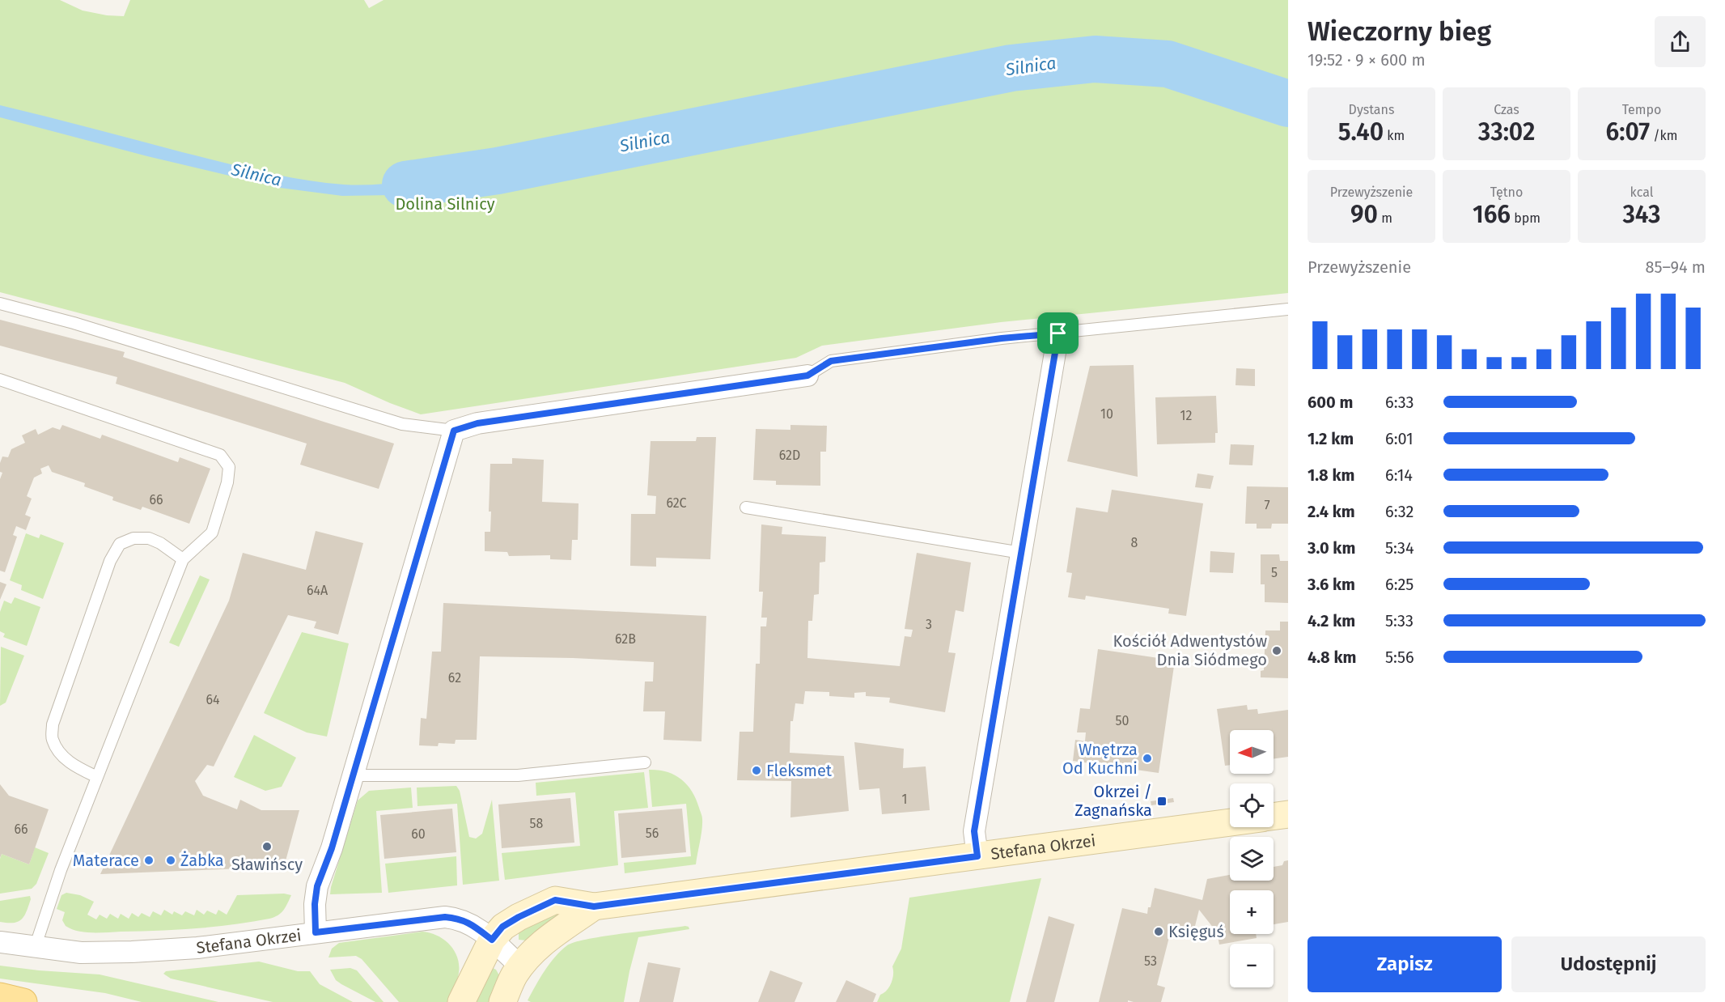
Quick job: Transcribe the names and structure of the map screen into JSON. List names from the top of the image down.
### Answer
{
  "streets": {
    "street": ["Stefana Okrzei"]
  },
  "water": ["Silnica"],
  "parks": ["Dolina Silnicy"],
  "places": {
    "other": [
      "Kościół Adwentystów Dnia Siódmego",
      "Wnętrza Od Kuchni",
      "Fleksmet",
      "Sławińscy",
      "Materace",
      "Żabka",
      "Księguś"
    ],
    "transit": ["Okrzei / Zagnańska"]
  },
  "house_numbers": [
    "10",
    "12",
    "62D",
    "66",
    "62C",
    "7",
    "8",
    "5",
    "64A",
    "3",
    "62B",
    "62",
    "64",
    "50",
    "1",
    "58",
    "66",
    "56",
    "60",
    "53"
  ],
  "north": "left",
  "page": {
    "heading": ["Wieczorny bieg", "19:52 · 9 × 600 m"],
    "stats": [
      ["Dystans", "5.40 km"],
      ["Czas", "33:02"],
      ["Tempo", "6:07 /km"],
      ["Przewyższenie", "90 m"],
      ["Tętno", "166 bpm"],
      ["kcal", "343"]
    ],
    "chart": ["Przewyższenie", "85–94 m"],
    "list": [
      {
        "name": "600 m",
        "note": "6:33"
      },
      {
        "name": "1.2 km",
        "note": "6:01"
      },
      {
        "name": "1.8 km",
        "note": "6:14"
      },
      {
        "name": "2.4 km",
        "note": "6:32"
      },
      {
        "name": "3.0 km",
        "note": "5:34"
      },
      {
        "name": "3.6 km",
        "note": "6:25"
      },
      {
        "name": "4.2 km",
        "note": "5:33"
      },
      {
        "name": "4.8 km",
        "note": "5:56"
      }
    ],
    "map_buttons": ["+", "−"],
    "buttons": ["Zapisz", "Udostępnij"]
  }
}
